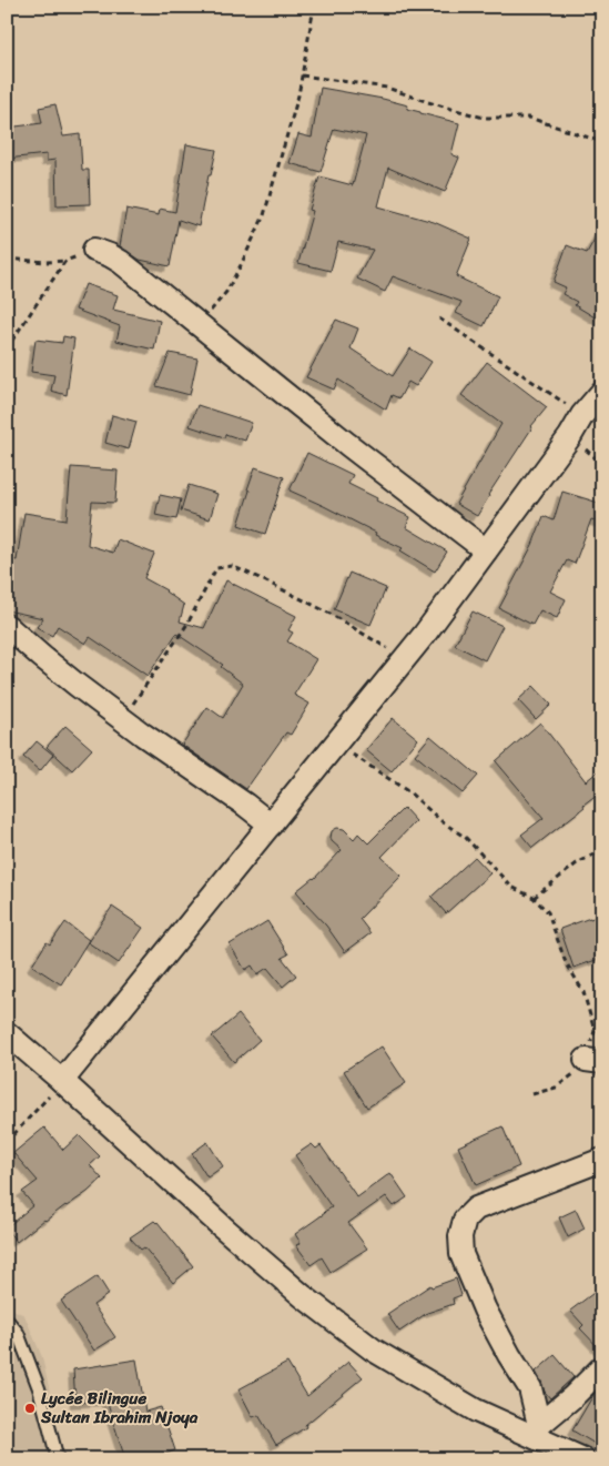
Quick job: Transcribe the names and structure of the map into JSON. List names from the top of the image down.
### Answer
{
  "places": ["Lycée Bilingue Sultan Ibrahim Njoya"]
}
